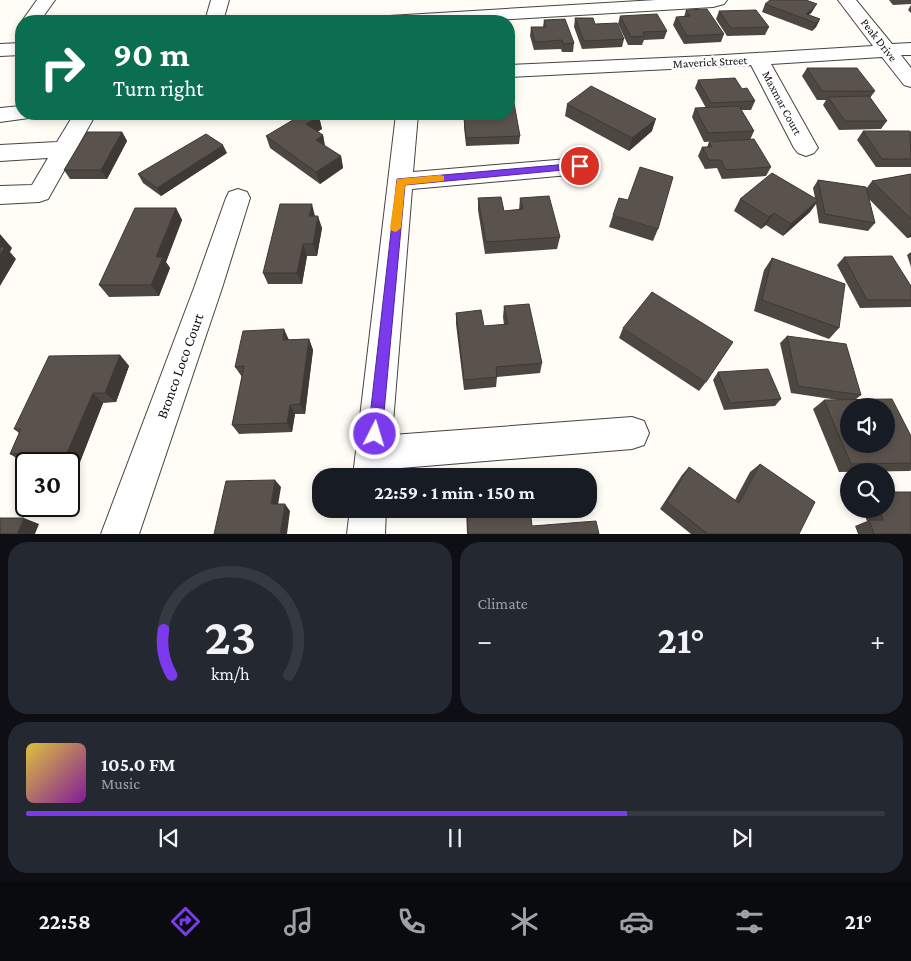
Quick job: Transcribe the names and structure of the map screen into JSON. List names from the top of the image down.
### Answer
{
  "streets": {
    "street": [
      "Peak Drive",
      "Maverick Street",
      "Maxmar Court",
      "Bronco Loco Court"
    ]
  },
  "crossings": [
    ["Peak Drive", "Maverick Street"],
    ["Maverick Street", "Maxmar Court"]
  ],
  "page": {
    "turn": ["90 m", "Turn right"],
    "limit": "30",
    "trip": "22:59 · 1 min · 150 m",
    "tile": "Climate",
    "heat": ["−", "21°", "+"],
    "song": ["105.0 FM", "Music"],
    "tabs": ["22:58", "21°"],
    "gauge": ["23", "km/h"]
  }
}
